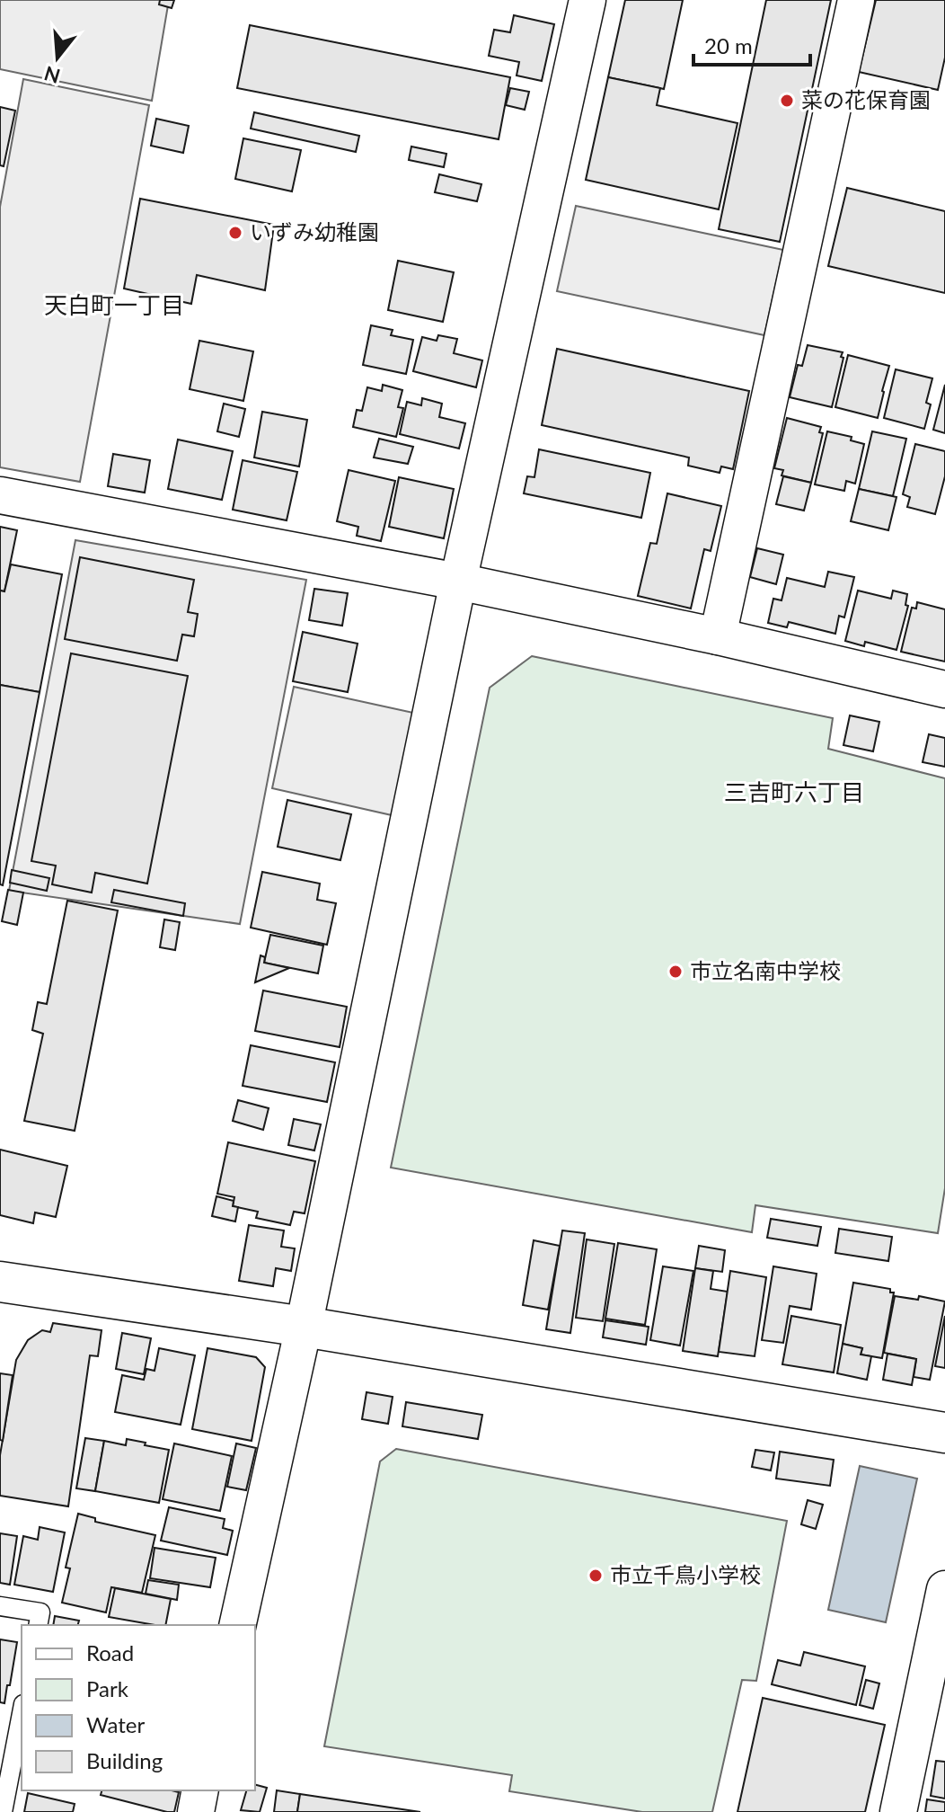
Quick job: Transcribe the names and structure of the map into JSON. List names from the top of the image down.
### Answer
{
  "districts": ["天白町一丁目", "三吉町六丁目"],
  "places": [
    "菜の花保育園",
    "いずみ幼稚園",
    "市立名南中学校",
    "市立千鳥小学校"
  ],
  "legend": [
    "Road",
    "Park",
    "Water",
    "Building"
  ],
  "scale_bar": "20 m",
  "north": "bottom"
}
